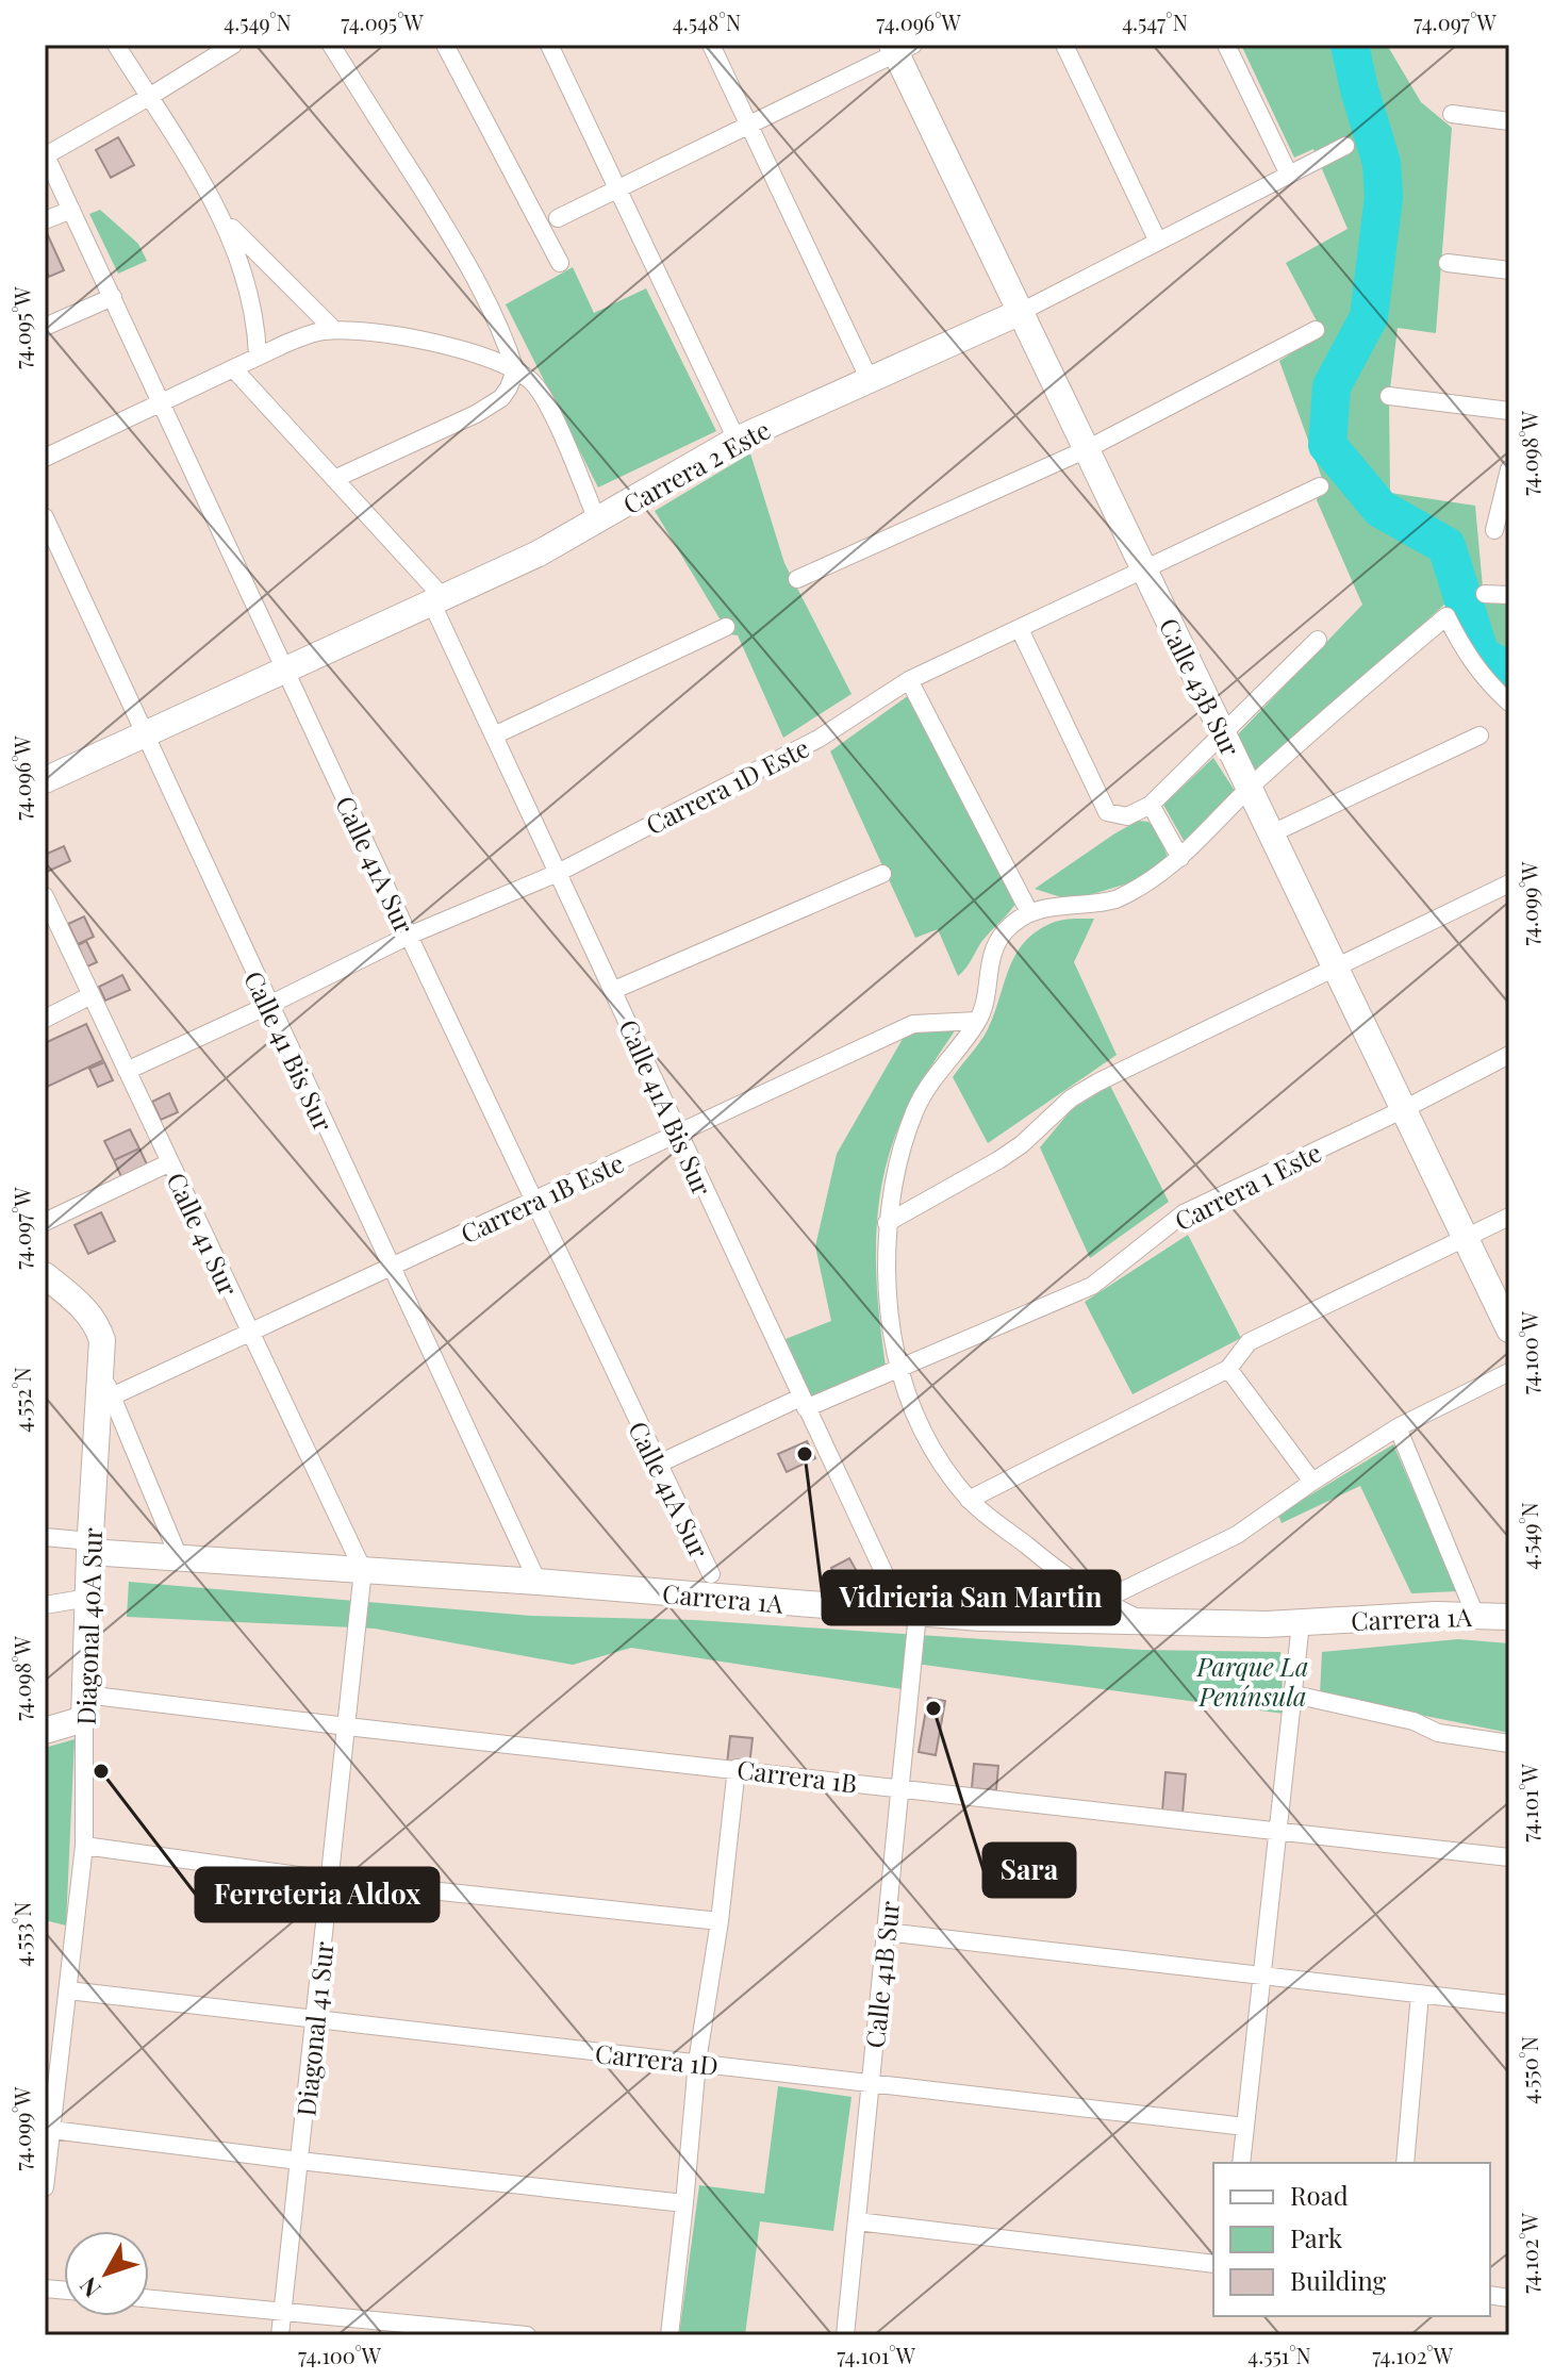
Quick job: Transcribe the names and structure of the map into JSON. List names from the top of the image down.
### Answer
{
  "streets": {
    "street": [
      "Carrera 2 Este",
      "Calle 43B Sur",
      "Carrera 1D Este",
      "Calle 41A Sur",
      "Calle 41 Bis Sur",
      "Calle 41A Bis Sur",
      "Carrera 1 Este",
      "Carrera 1B Este",
      "Calle 41 Sur",
      "Carrera 1A",
      "Diagonal 40A Sur",
      "Carrera 1B",
      "Calle 41B Sur",
      "Diagonal 41 Sur",
      "Carrera 1D"
    ]
  },
  "crossings": [
    ["Carrera 2 Este", "Calle 43B Sur"],
    ["Carrera 2 Este", "Calle 41A Sur"],
    ["Carrera 2 Este", "Calle 41 Bis Sur"],
    ["Carrera 2 Este", "Calle 41A Bis Sur"],
    ["Calle 43B Sur", "Carrera 1D Este"],
    ["Calle 43B Sur", "Carrera 1 Este"],
    ["Carrera 1D Este", "Calle 41A Sur"],
    ["Carrera 1D Este", "Calle 41 Bis Sur"],
    ["Carrera 1D Este", "Calle 41A Bis Sur"],
    ["Carrera 1D Este", "Calle 41 Sur"],
    ["Calle 41A Sur", "Carrera 1 Este"],
    ["Calle 41A Sur", "Carrera 1B Este"],
    ["Calle 41 Bis Sur", "Carrera 1B Este"],
    ["Calle 41 Bis Sur", "Carrera 1A"],
    ["Calle 41A Bis Sur", "Carrera 1 Este"],
    ["Calle 41A Bis Sur", "Carrera 1B Este"],
    ["Calle 41A Bis Sur", "Carrera 1A"],
    ["Calle 41A Bis Sur", "Calle 41B Sur"],
    ["Carrera 1B Este", "Calle 41 Sur"],
    ["Calle 41 Sur", "Carrera 1A"],
    ["Calle 41 Sur", "Diagonal 41 Sur"],
    ["Carrera 1A", "Diagonal 40A Sur"],
    ["Carrera 1A", "Calle 41B Sur"],
    ["Carrera 1A", "Diagonal 41 Sur"],
    ["Diagonal 40A Sur", "Carrera 1B"],
    ["Diagonal 40A Sur", "Carrera 1D"],
    ["Carrera 1B", "Calle 41B Sur"],
    ["Carrera 1B", "Diagonal 41 Sur"],
    ["Calle 41B Sur", "Carrera 1D"],
    ["Diagonal 41 Sur", "Carrera 1D"]
  ],
  "parks": ["Parque La Península"],
  "places": ["Vidrieria San Martin", "Sara", "Ferreteria Aldox"],
  "legend": ["Road", "Park", "Building"],
  "north": "bottom left",
  "coordinates": [
    "4.549°N",
    "74.095°W",
    "4.548°N",
    "74.096°W",
    "4.547°N",
    "74.097°W",
    "74.098°W",
    "74.099°W",
    "74.100°W",
    "4.552°N",
    "74.101°W",
    "4.553°N",
    "4.550°N",
    "74.102°W",
    "4.551°N"
  ]
}
